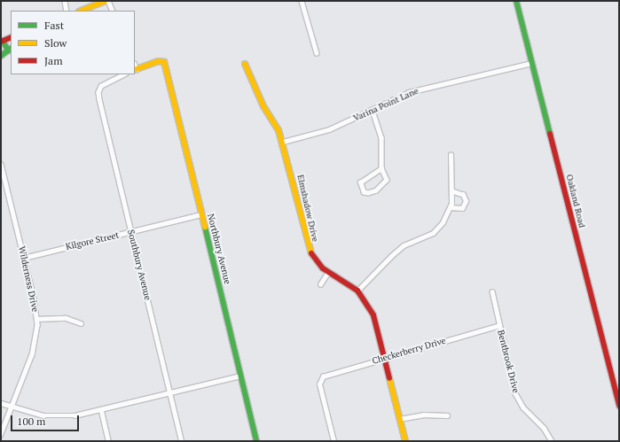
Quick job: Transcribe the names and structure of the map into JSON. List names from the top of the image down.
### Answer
{
  "streets": {
    "street": [
      "Varina Point Lane",
      "Oakland Road",
      "Elmshadow Drive",
      "Kilgore Street",
      "Northbury Avenue",
      "Southbury Avenue",
      "Wilderness Drive",
      "Checkerberry Drive",
      "Bentbrook Drive"
    ]
  },
  "crossings": [
    ["Varina Point Lane", "Oakland Road"],
    ["Varina Point Lane", "Elmshadow Drive"],
    ["Elmshadow Drive", "Checkerberry Drive"],
    ["Kilgore Street", "Northbury Avenue"],
    ["Kilgore Street", "Southbury Avenue"],
    ["Kilgore Street", "Wilderness Drive"],
    ["Checkerberry Drive", "Bentbrook Drive"]
  ],
  "legend": ["Fast", "Slow", "Jam"],
  "scale_bar": "100 m"
}
